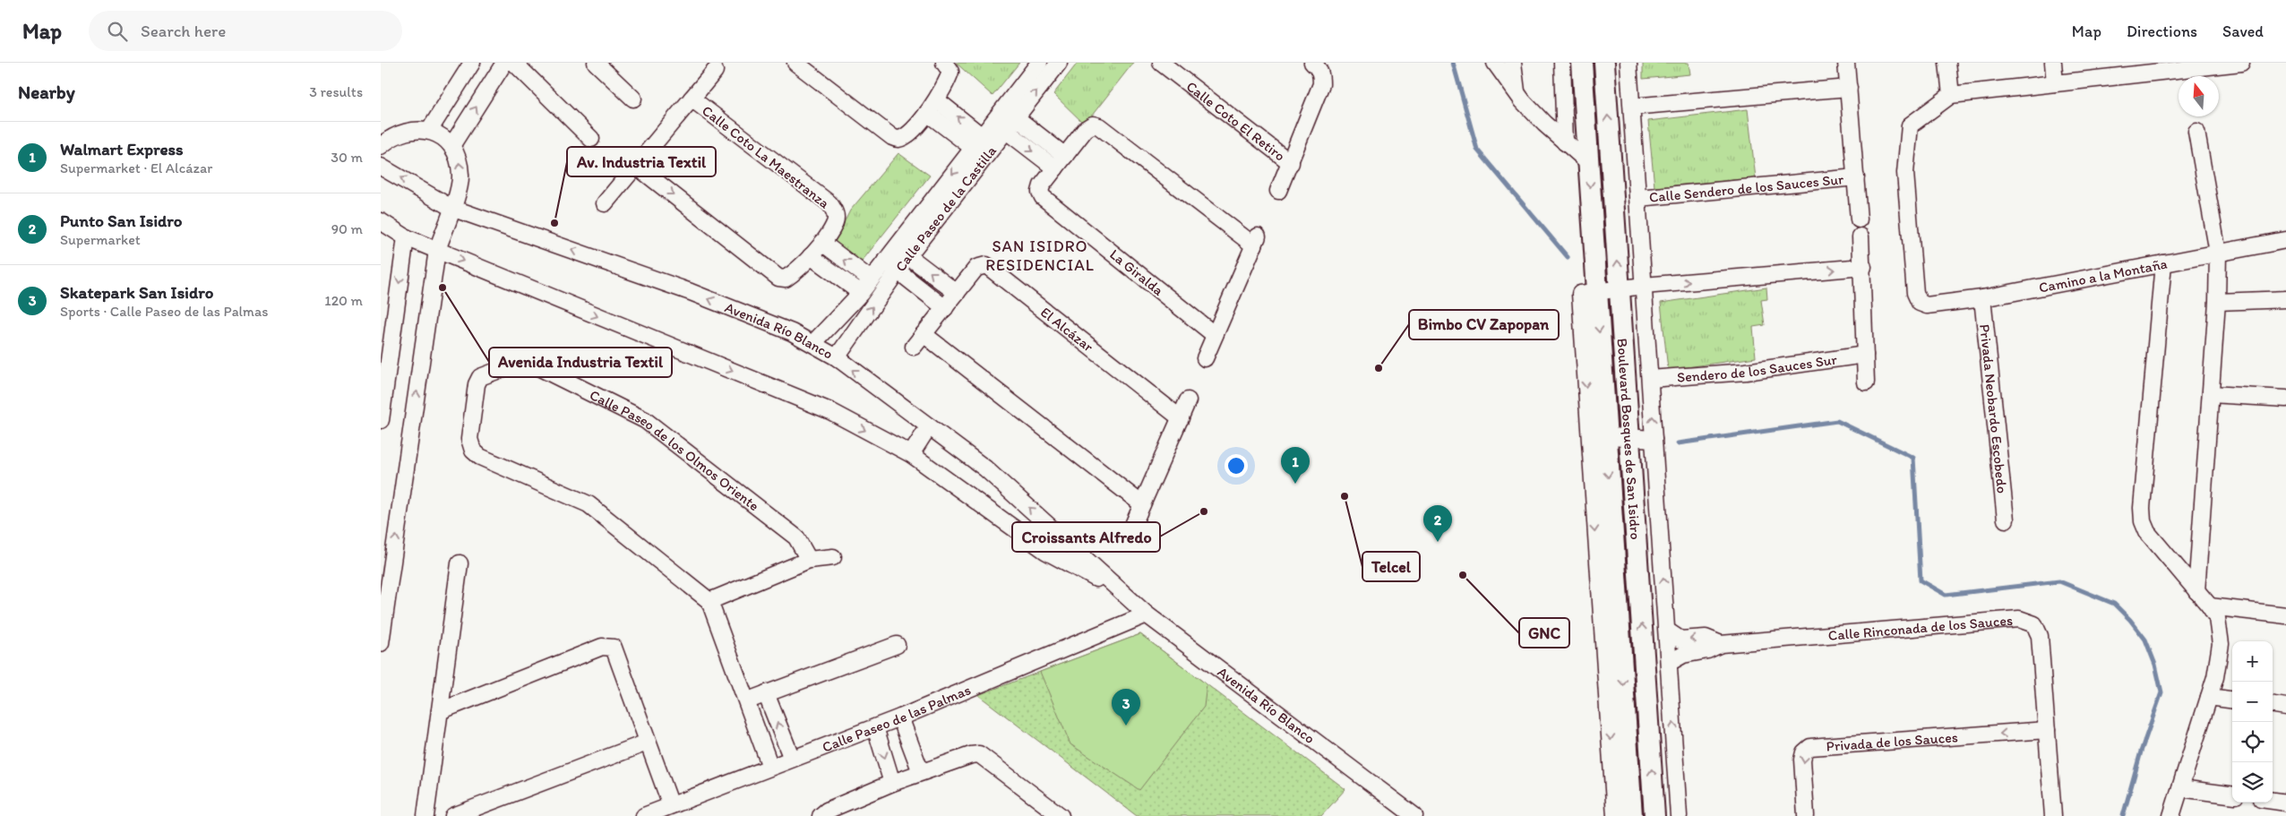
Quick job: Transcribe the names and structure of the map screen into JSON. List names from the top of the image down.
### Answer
{
  "streets": {
    "main road": ["Boulevard Bosques de San Isidro"],
    "street": [
      "Calle Coto El Retiro",
      "Calle Coto La Maestranza",
      "Calle Sendero de los Sauces Sur",
      "Calle Paseo de la Castilla",
      "La Giralda",
      "Camino a la Montaña",
      "El Alcázar",
      "Avenida Río Blanco",
      "Sendero de los Sauces Sur",
      "Privada Neobardo Escobedo",
      "Calle Paseo de los Olmos Oriente",
      "Calle Rinconada de los Sauces",
      "Calle Paseo de las Palmas",
      "Privada de los Sauces"
    ]
  },
  "crossings": [
    ["Calle Sendero de los Sauces Sur", "Boulevard Bosques de San Isidro"],
    ["Calle Paseo de la Castilla", "Avenida Río Blanco"],
    ["Camino a la Montaña", "Privada Neobardo Escobedo"],
    ["Avenida Río Blanco", "Calle Paseo de las Palmas"],
    ["Sendero de los Sauces Sur", "Boulevard Bosques de San Isidro"],
    ["Boulevard Bosques de San Isidro", "Calle Rinconada de los Sauces"],
    ["Calle Rinconada de los Sauces", "Privada de los Sauces"]
  ],
  "one_way": ["Privada de los Sauces"],
  "districts": ["SAN ISIDRO RESIDENCIAL"],
  "places": [
    "Av. Industria Textil",
    "Avenida Industria Textil",
    "Bimbo CV Zapopan",
    "Telcel",
    "Croissants Alfredo",
    "GNC"
  ],
  "north": "top",
  "page": {
    "header": "Map",
    "search": "Search here",
    "nav": ["Map", "Directions", "Saved"],
    "heading": ["Nearby", "3 results"],
    "list": [
      {
        "mark": "1",
        "name": "Walmart Express",
        "note": "Supermarket · El Alcázar",
        "value": "30 m"
      },
      {
        "mark": "2",
        "name": "Punto San Isidro",
        "note": "Supermarket",
        "value": "90 m"
      },
      {
        "mark": "3",
        "name": "Skatepark San Isidro",
        "note": "Sports · Calle Paseo de las Palmas",
        "value": "120 m"
      }
    ],
    "pins": ["1", "2", "3"],
    "map_buttons": ["+", "−"]
  }
}
